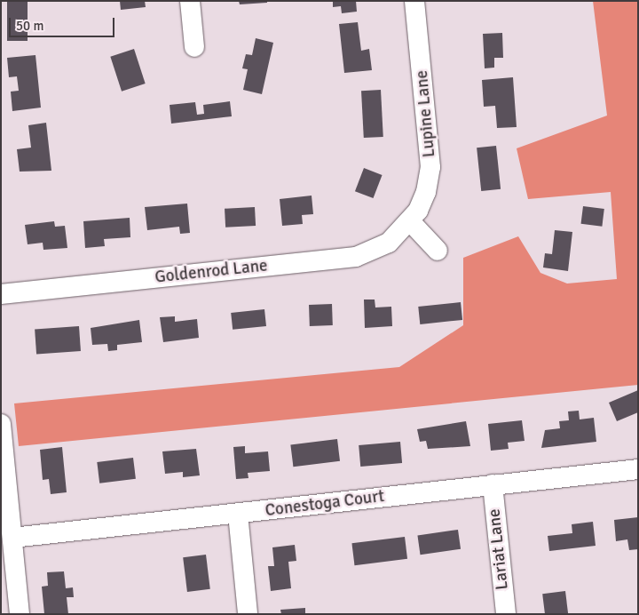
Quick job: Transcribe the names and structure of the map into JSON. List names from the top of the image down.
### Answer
{
  "streets": {
    "street": [
      "Lupine Lane",
      "Goldenrod Lane",
      "Conestoga Court",
      "Lariat Lane"
    ]
  },
  "crossings": [
    ["Lupine Lane", "Goldenrod Lane"],
    ["Conestoga Court", "Lariat Lane"]
  ],
  "scale_bar": "50 m"
}
